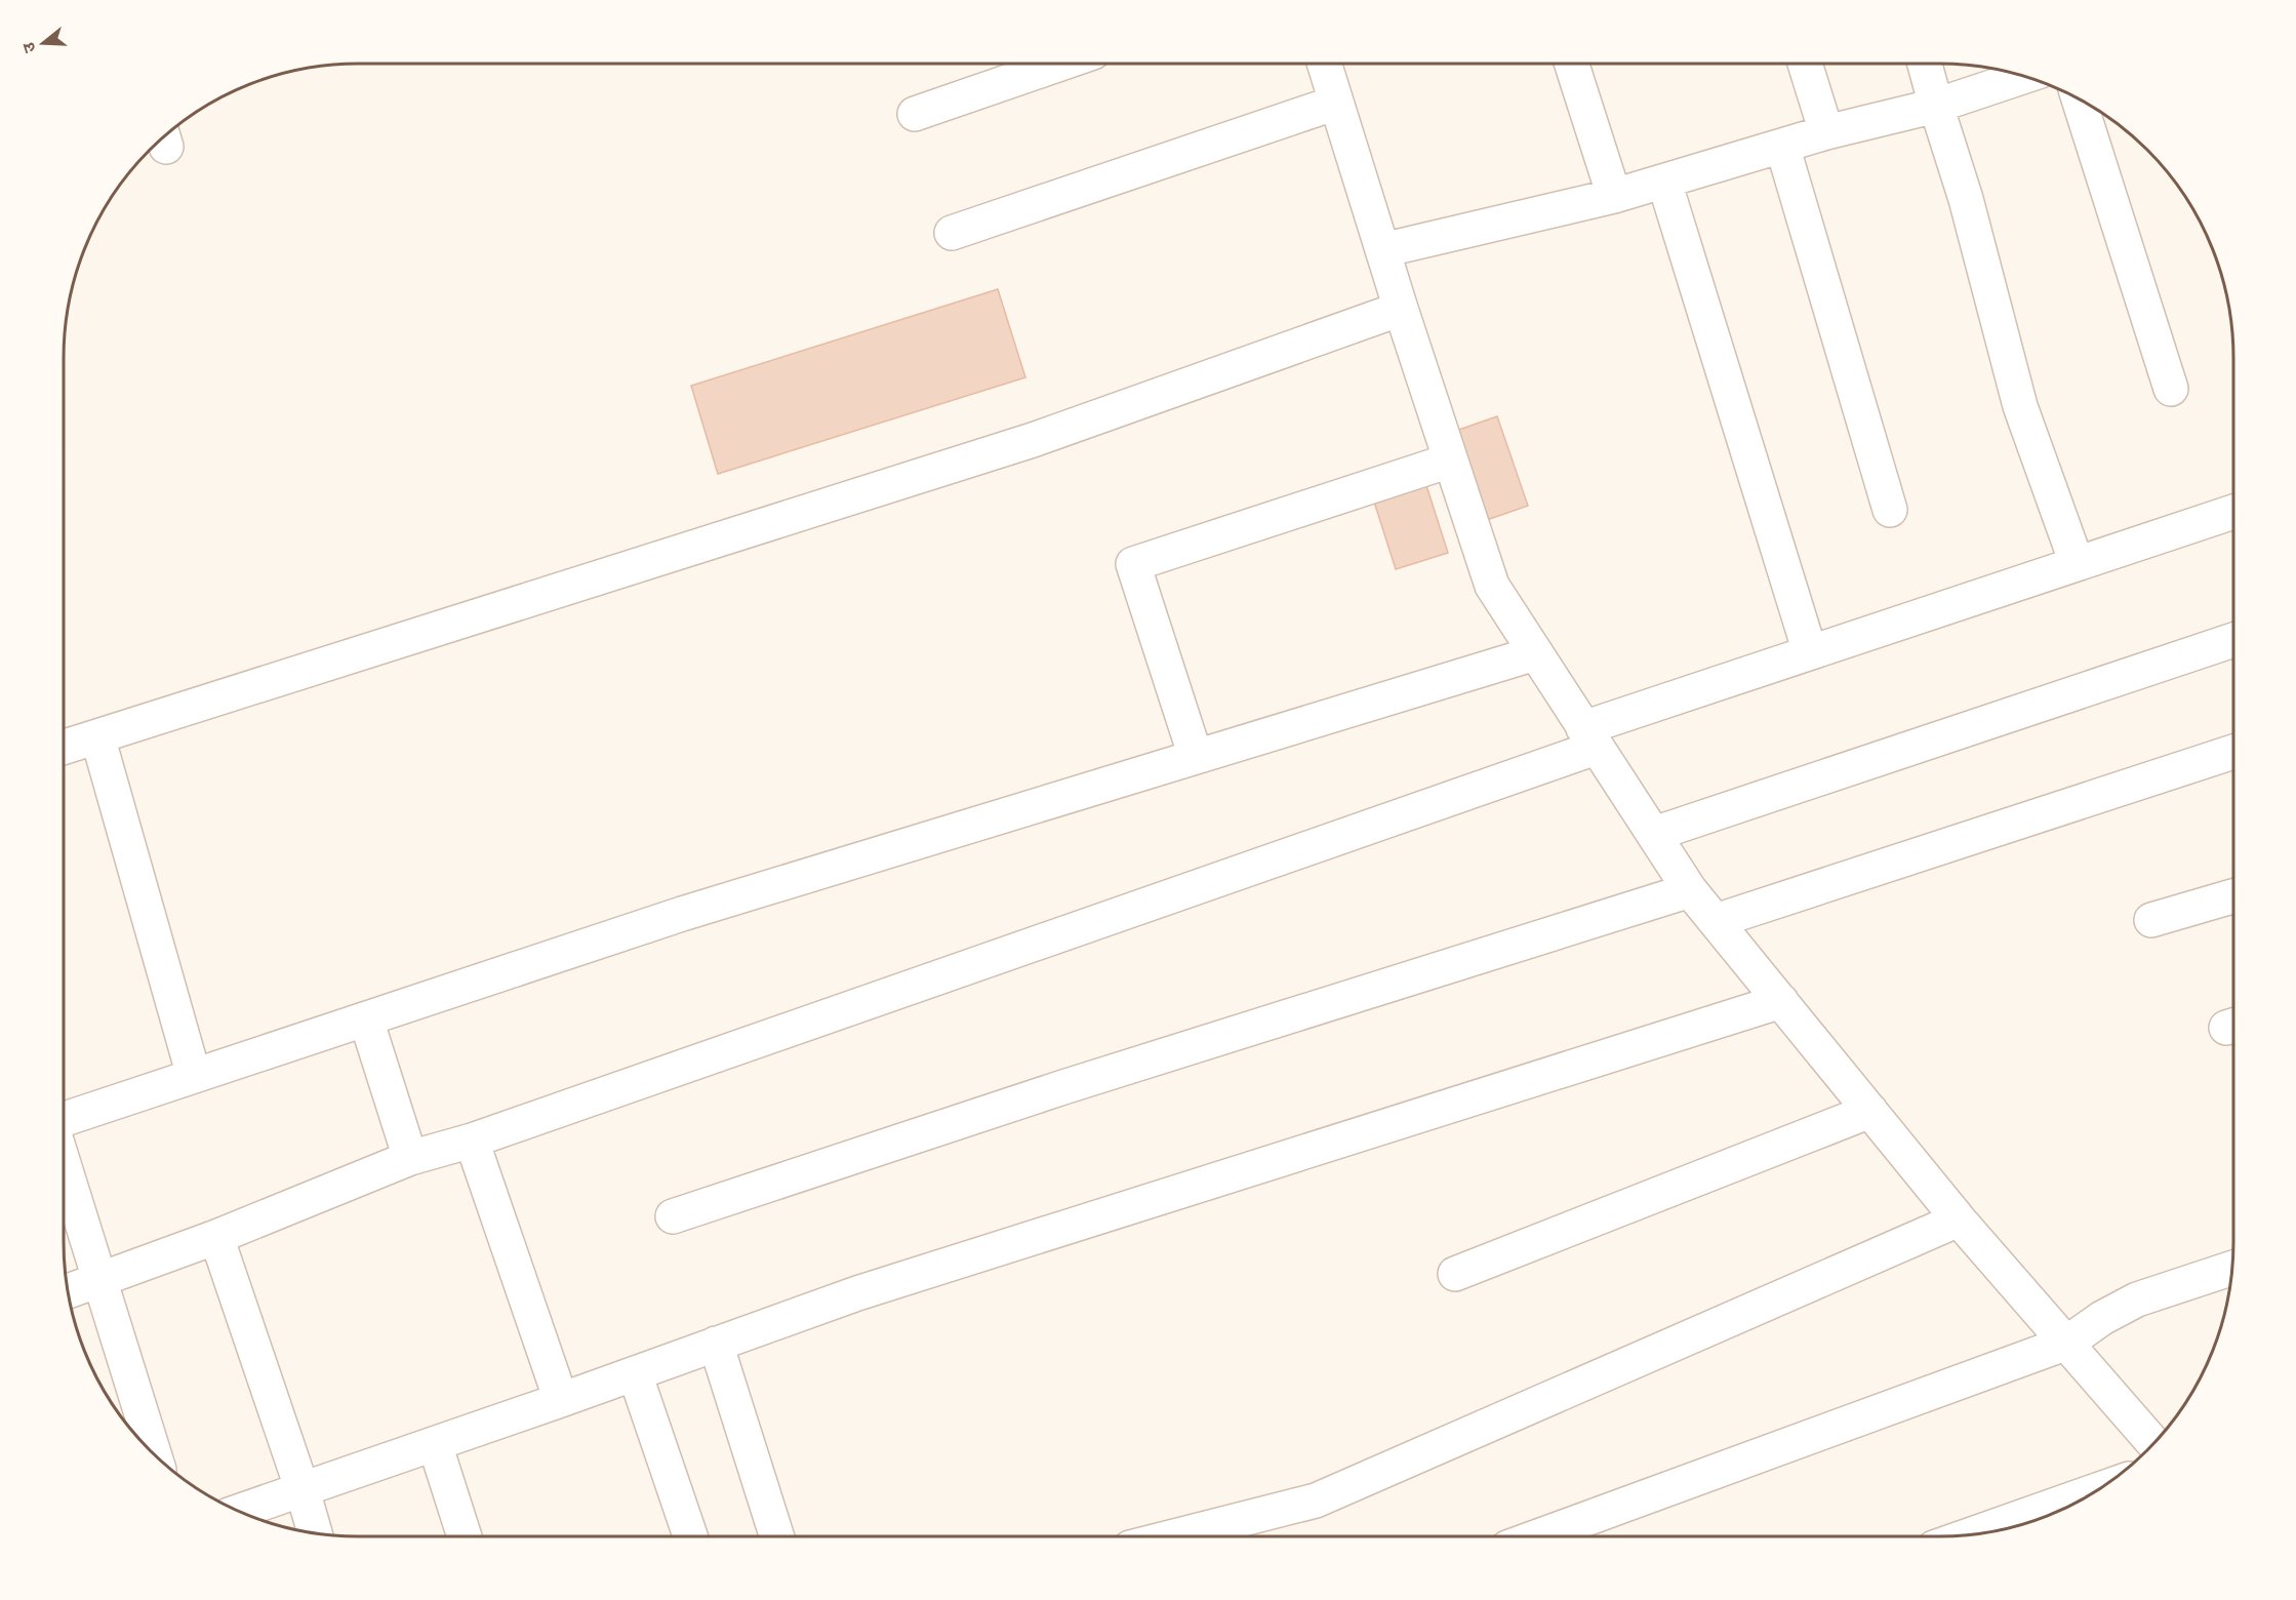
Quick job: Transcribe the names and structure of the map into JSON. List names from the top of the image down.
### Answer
{
  "north": "left"
}
